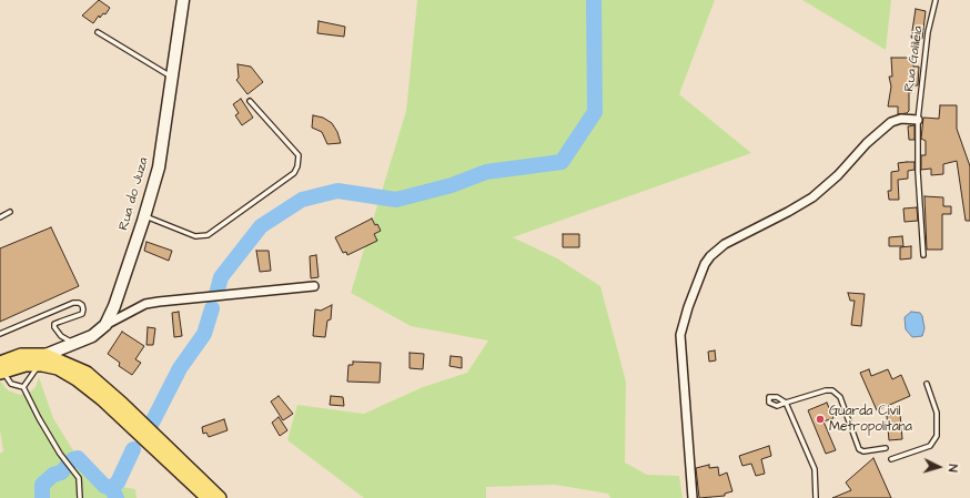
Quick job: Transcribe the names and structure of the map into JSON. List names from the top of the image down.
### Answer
{
  "streets": {
    "street": ["Rua do Juza"],
    "lane": ["Rua Galileia"]
  },
  "places": ["Guarda Civil Metropolitana"],
  "north": "right"
}
